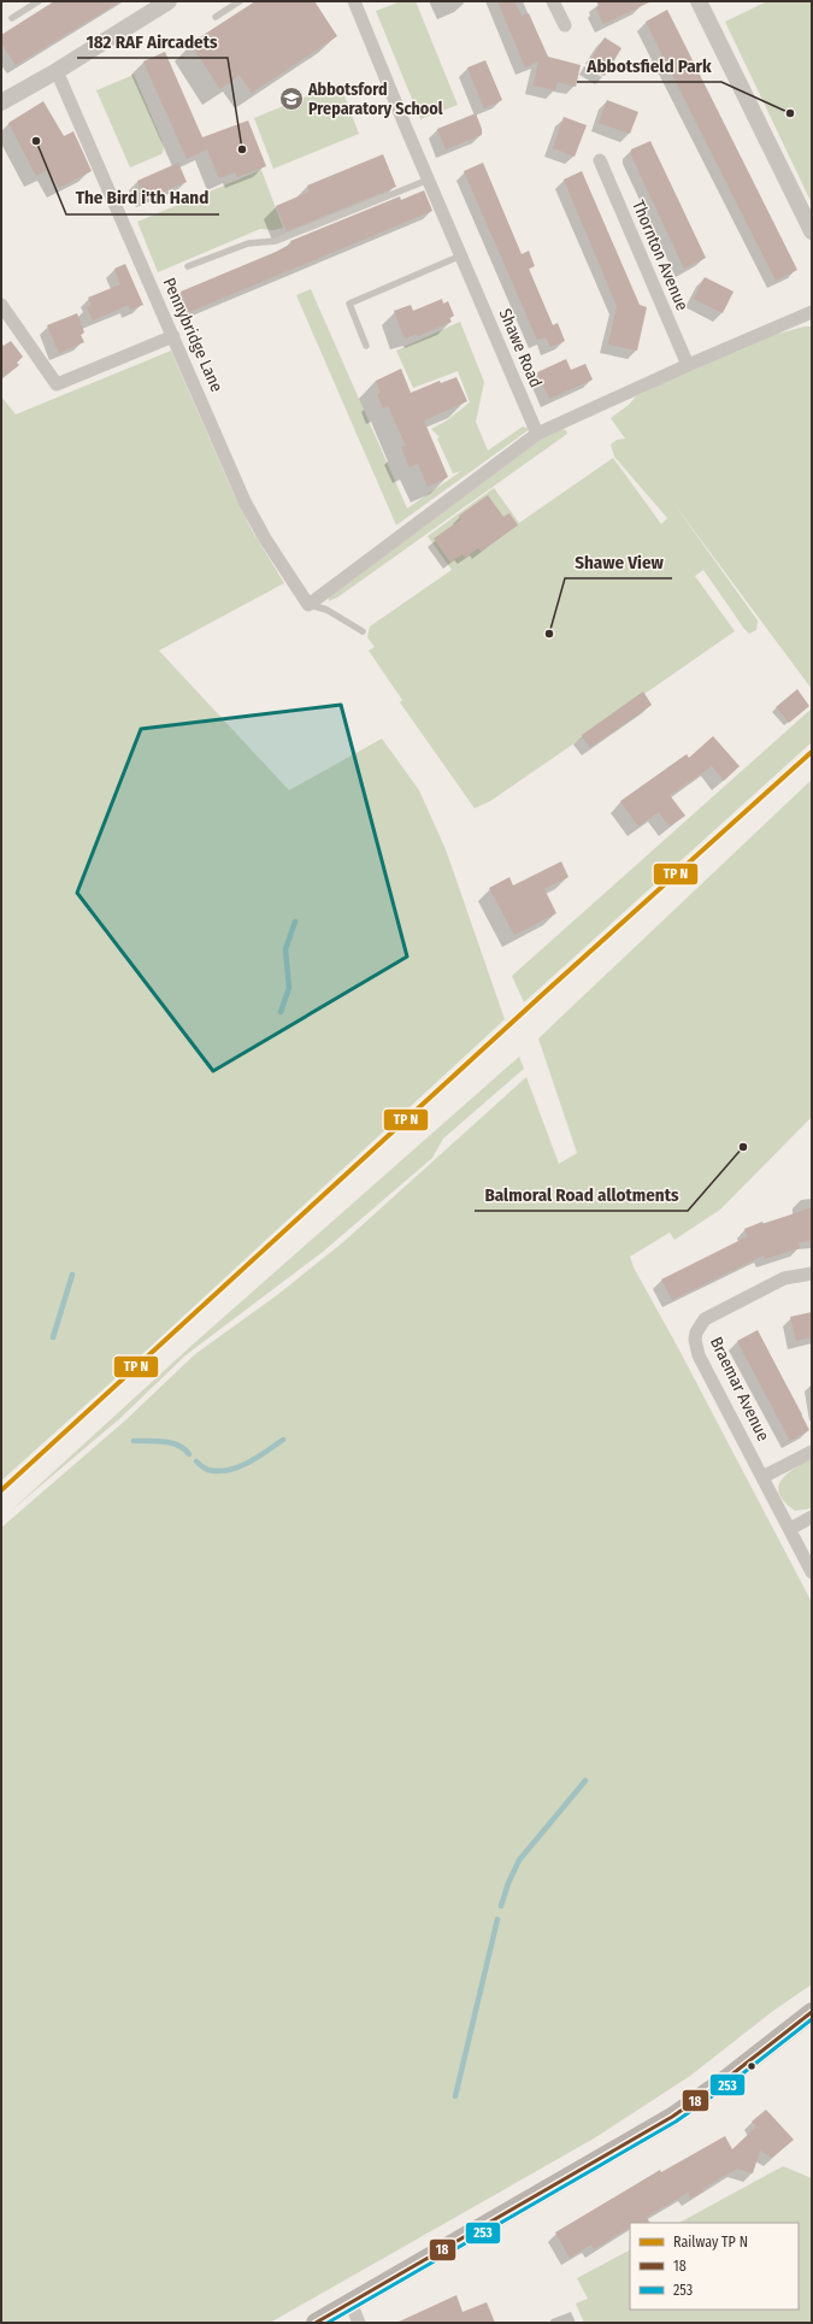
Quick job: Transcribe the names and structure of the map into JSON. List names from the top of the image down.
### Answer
{
  "streets": {
    "street": [
      "Thornton Avenue",
      "Pennybridge Lane",
      "Shawe Road",
      "Braemar Avenue"
    ]
  },
  "places": {
    "school or university": ["Abbotsford Preparatory School"],
    "other": [
      "Abbotsfield Park",
      "The Bird i'th Hand",
      "182 RAF Aircadets",
      "Shawe View",
      "Balmoral Road allotments"
    ]
  },
  "lines": ["transit line 18", "transit line 253"],
  "legend": ["Railway TP N", "18", "253"]
}
